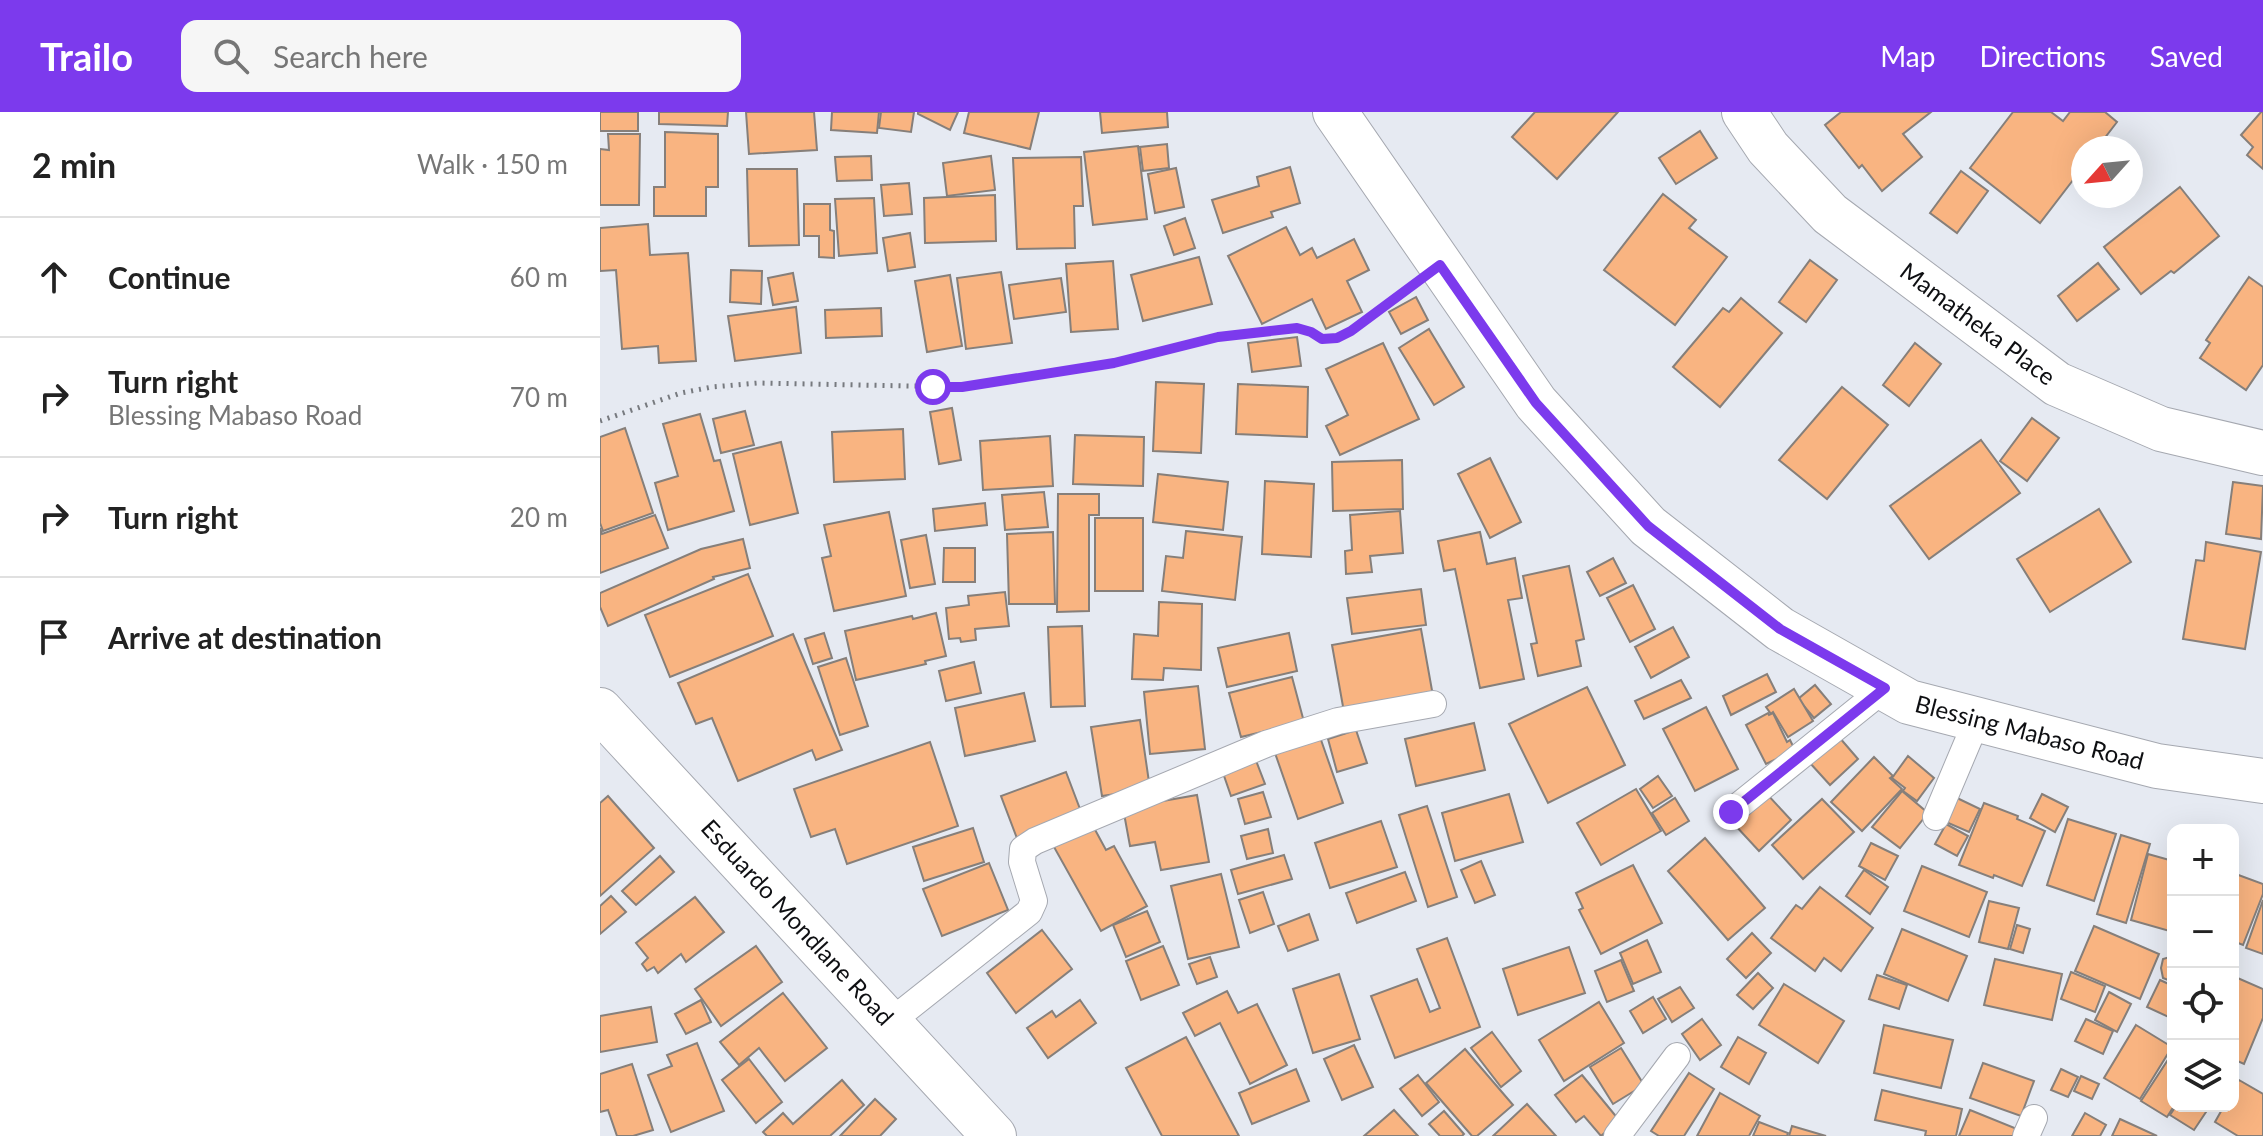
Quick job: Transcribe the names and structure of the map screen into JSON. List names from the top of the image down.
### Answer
{
  "streets": {
    "street": ["Mamatheka Place", "Blessing Mabaso Road", "Esduardo Mondlane Road"]
  },
  "north": "bottom left",
  "page": {
    "header": "Trailo",
    "search": "Search here",
    "nav": ["Map", "Directions", "Saved"],
    "heading": ["2 min", "Walk · 150 m"],
    "list": [
      ["Continue", "60 m"],
      ["Turn right", "Blessing Mabaso Road", "70 m"],
      ["Turn right", "20 m"],
      "Arrive at destination"
    ],
    "map_buttons": ["+", "−"]
  }
}
